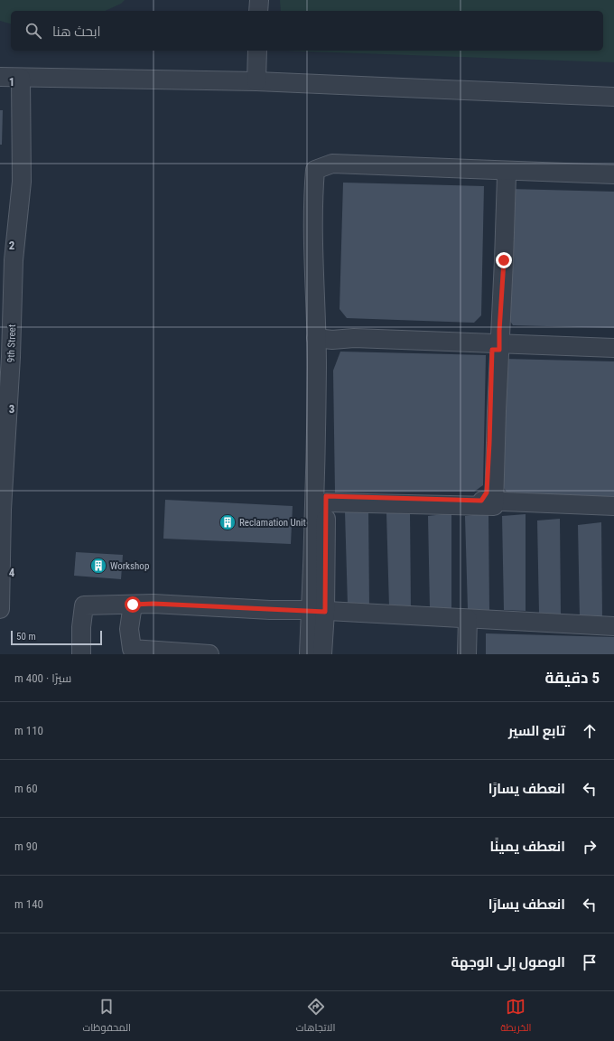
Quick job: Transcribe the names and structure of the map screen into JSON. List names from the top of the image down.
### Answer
{
  "streets": {
    "street": ["9th Street"]
  },
  "places": {
    "building": ["Reclamation Unit", "Workshop"]
  },
  "scale_bar": "50 m",
  "page": {
    "search": "ابحث هنا",
    "scale": "50 m",
    "heading": ["5 دقيقة", "سيرًا · 400 m"],
    "list": [
      ["تابع السير", "110 m"],
      ["انعطف يسارًا", "60 m"],
      ["انعطف يمينًا", "90 m"],
      ["انعطف يسارًا", "140 m"],
      "الوصول إلى الوجهة"
    ],
    "nav": ["الخريطة", "الاتجاهات", "المحفوظات"]
  },
  "grid": {
    "rows": [
      "1",
      "2",
      "3",
      "4"
    ]
  }
}
